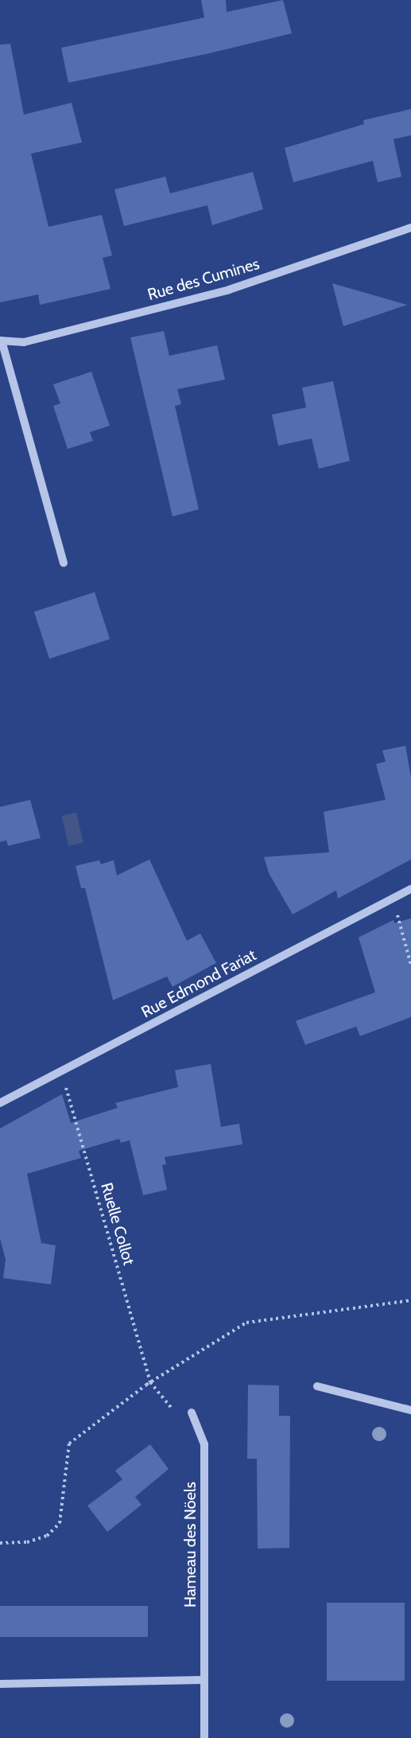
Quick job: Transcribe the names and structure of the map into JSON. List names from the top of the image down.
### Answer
{
  "streets": {
    "street": ["Rue des Cumines", "Rue Edmond Fariat", "Hameau des Nöels"],
    "path": ["Ruelle Collot"]
  },
  "crossings": [
    ["Rue Edmond Fariat", "Ruelle Collot"]
  ]
}
